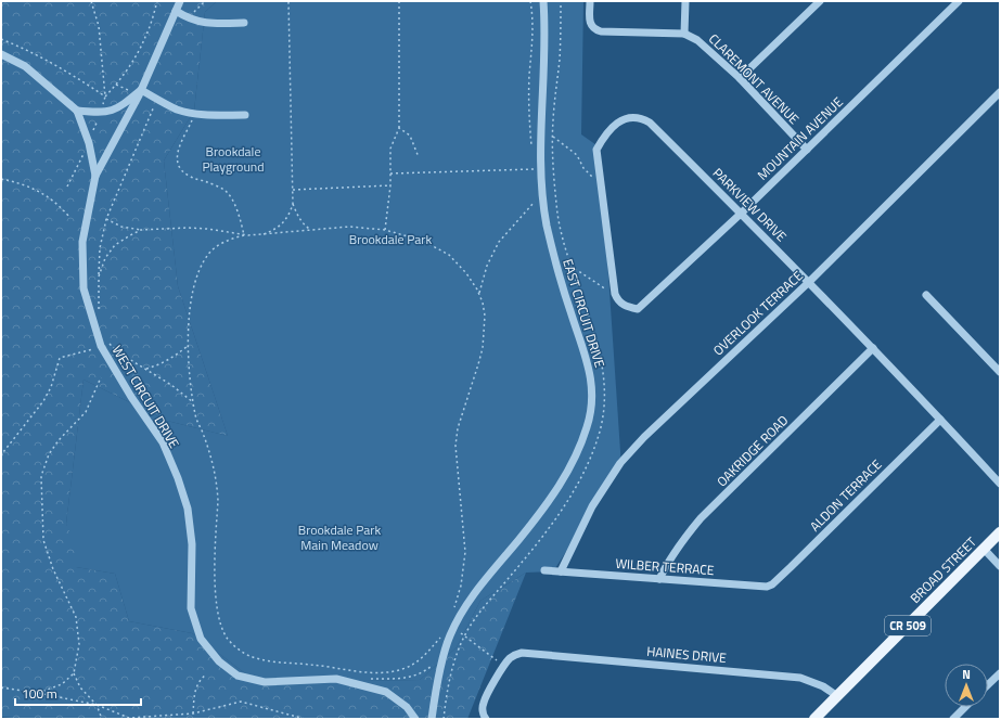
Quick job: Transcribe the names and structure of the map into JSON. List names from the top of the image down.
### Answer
{
  "streets": {
    "main road": ["BROAD STREET", "CR 509"],
    "street": [
      "CLAREMONT AVENUE",
      "MOUNTAIN AVENUE",
      "PARKVIEW DRIVE",
      "EAST CIRCUIT DRIVE",
      "OVERLOOK TERRACE",
      "WEST CIRCUIT DRIVE",
      "OAKRIDGE ROAD",
      "ALDON TERRACE",
      "WILBER TERRACE",
      "HAINES DRIVE"
    ]
  },
  "crossings": [
    ["CLAREMONT AVENUE", "MOUNTAIN AVENUE"],
    ["MOUNTAIN AVENUE", "PARKVIEW DRIVE"],
    ["PARKVIEW DRIVE", "OVERLOOK TERRACE"],
    ["PARKVIEW DRIVE", "OAKRIDGE ROAD"],
    ["PARKVIEW DRIVE", "ALDON TERRACE"],
    ["OVERLOOK TERRACE", "WILBER TERRACE"],
    ["OAKRIDGE ROAD", "WILBER TERRACE"],
    ["ALDON TERRACE", "WILBER TERRACE"],
    ["BROAD STREET", "HAINES DRIVE"]
  ],
  "parks": ["Brookdale Playground", "Brookdale Park", "Brookdale Park Main Meadow"],
  "scale_bar": "100 m",
  "north": "top"
}
